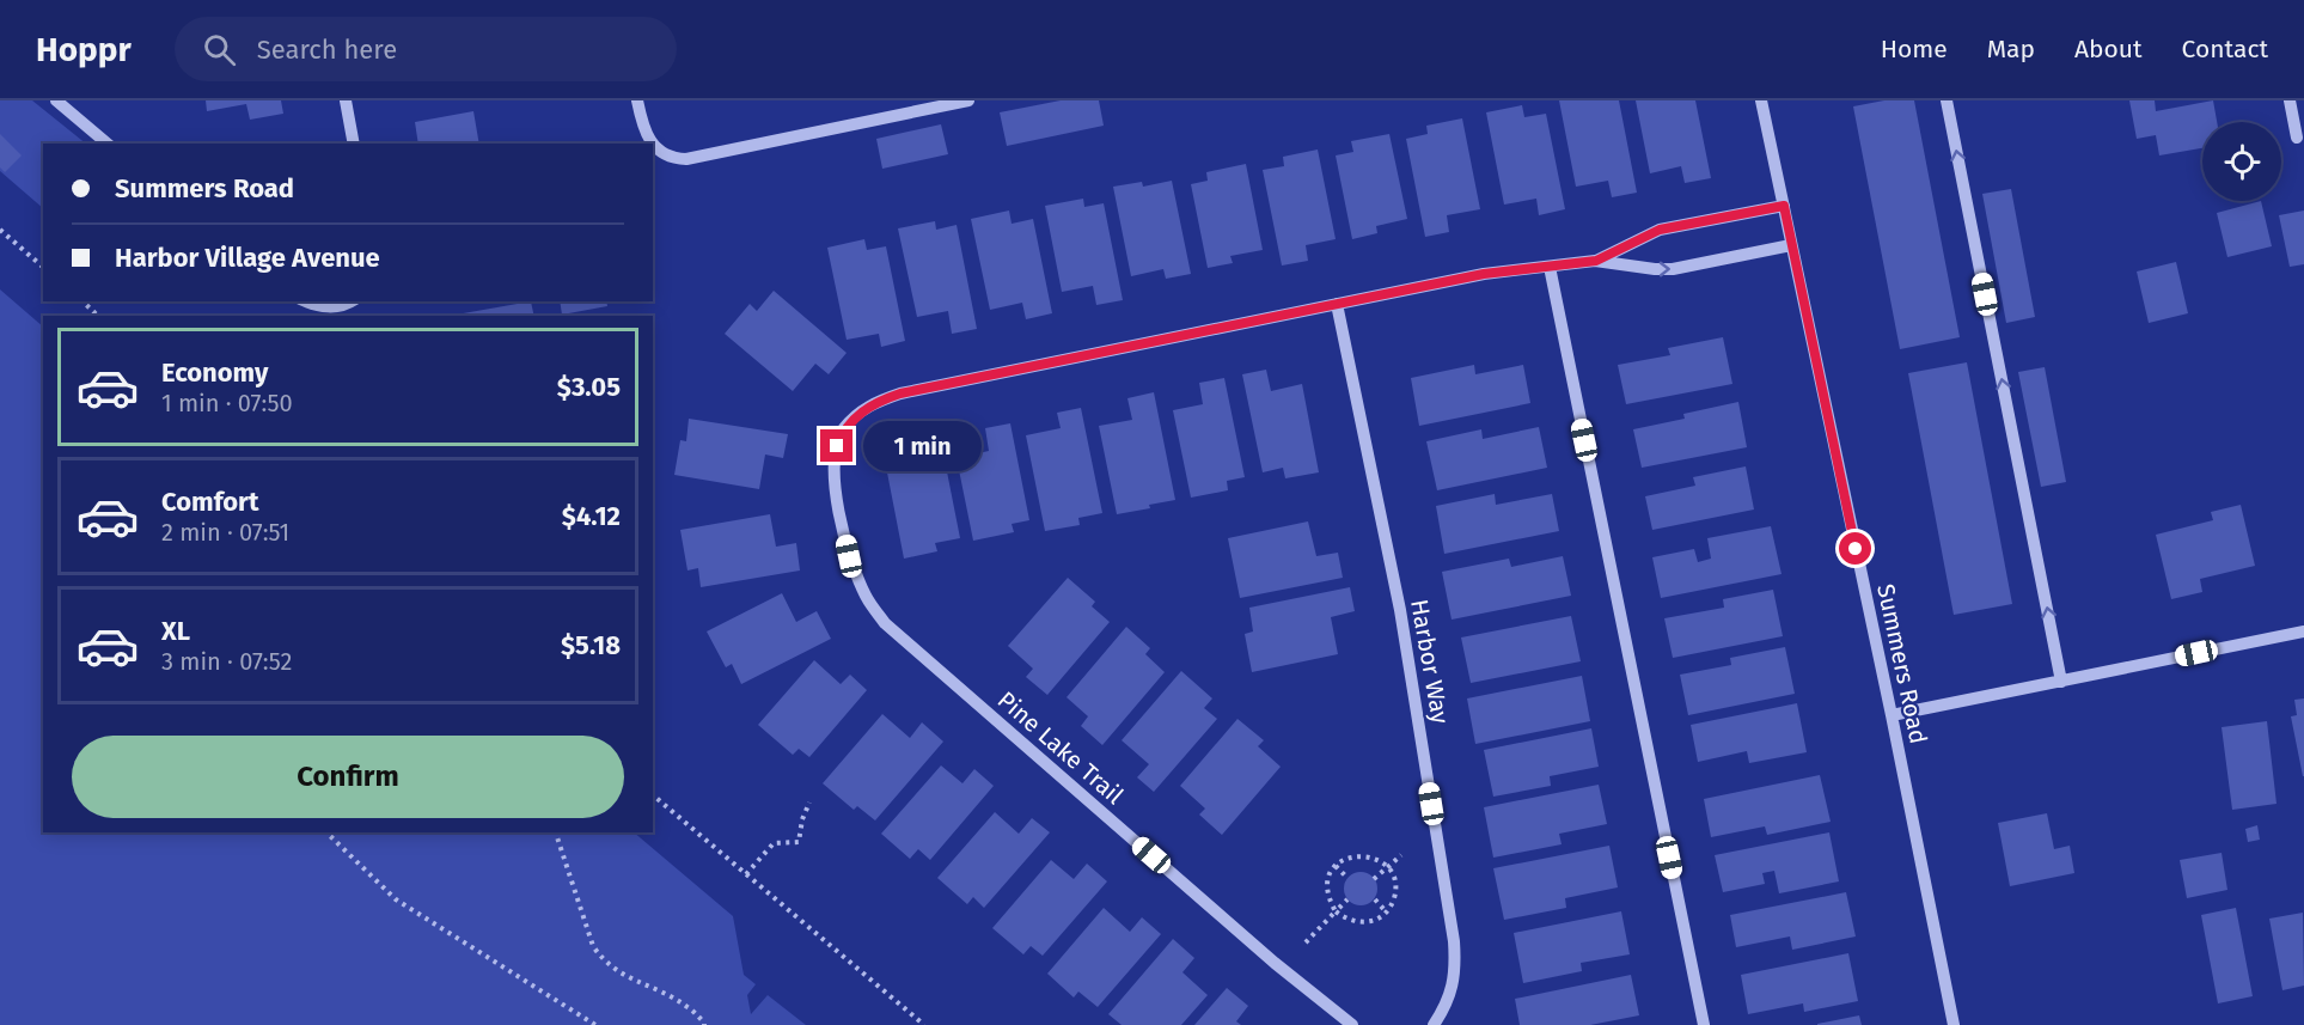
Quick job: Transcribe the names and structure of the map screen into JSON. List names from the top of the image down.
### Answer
{
  "streets": {
    "street": ["Harbor Way", "Summers Road", "Pine Lake Trail"]
  },
  "crossings": [
    ["Harbor Way", "Pine Lake Trail"]
  ],
  "page": {
    "header": "Hoppr",
    "search": "Search here",
    "nav": [
      "Home",
      "Map",
      "About",
      "Contact"
    ],
    "banner": ["Summers Road", "Harbor Village Avenue"],
    "list": [
      {
        "name": "Economy",
        "note": "1 min · 07:50",
        "value": "$3.05"
      },
      {
        "name": "Comfort",
        "note": "2 min · 07:51",
        "value": "$4.12"
      },
      {
        "name": "XL",
        "note": "3 min · 07:52",
        "value": "$5.18"
      }
    ],
    "bubble": "1 min",
    "buttons": "Confirm"
  }
}
